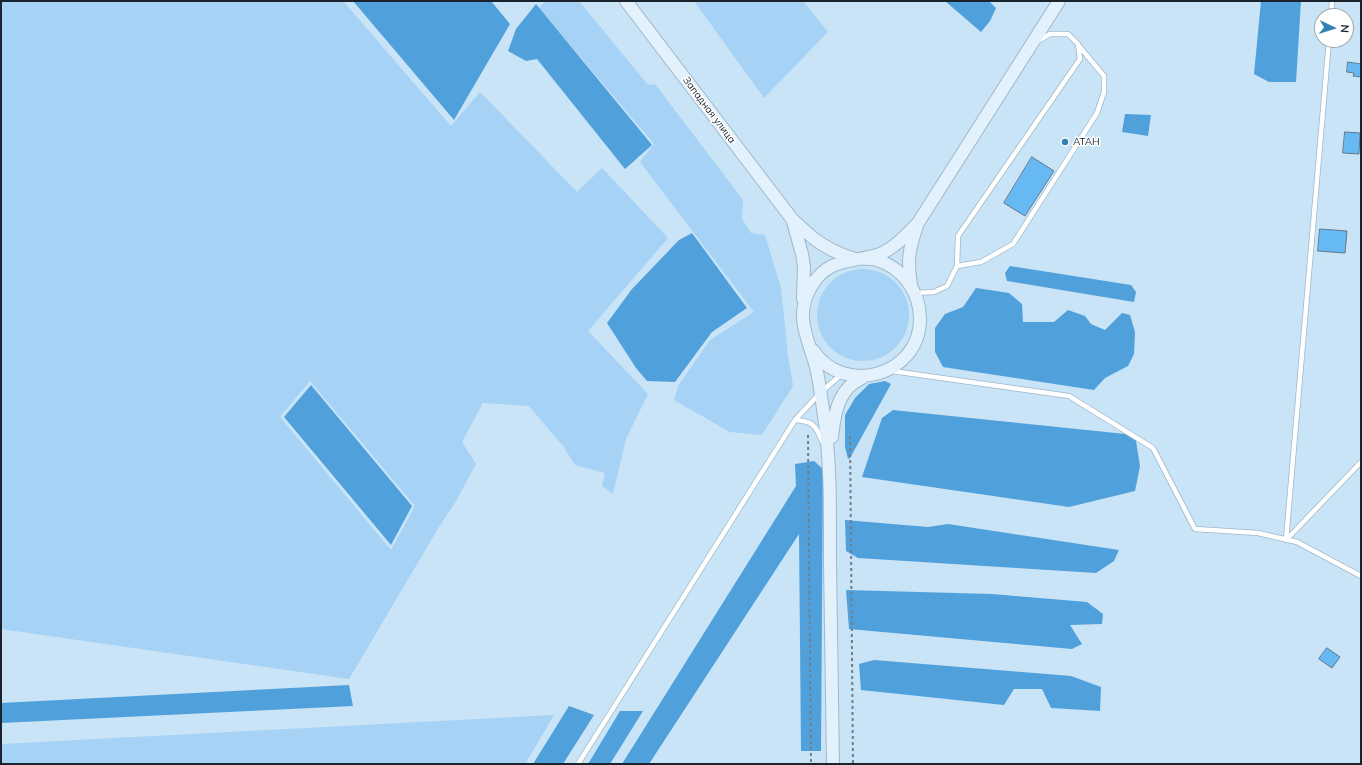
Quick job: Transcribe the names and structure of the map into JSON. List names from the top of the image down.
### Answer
{
  "streets": {
    "main road": ["Западная улица"]
  },
  "places": ["АТАН"],
  "north": "right"
}
